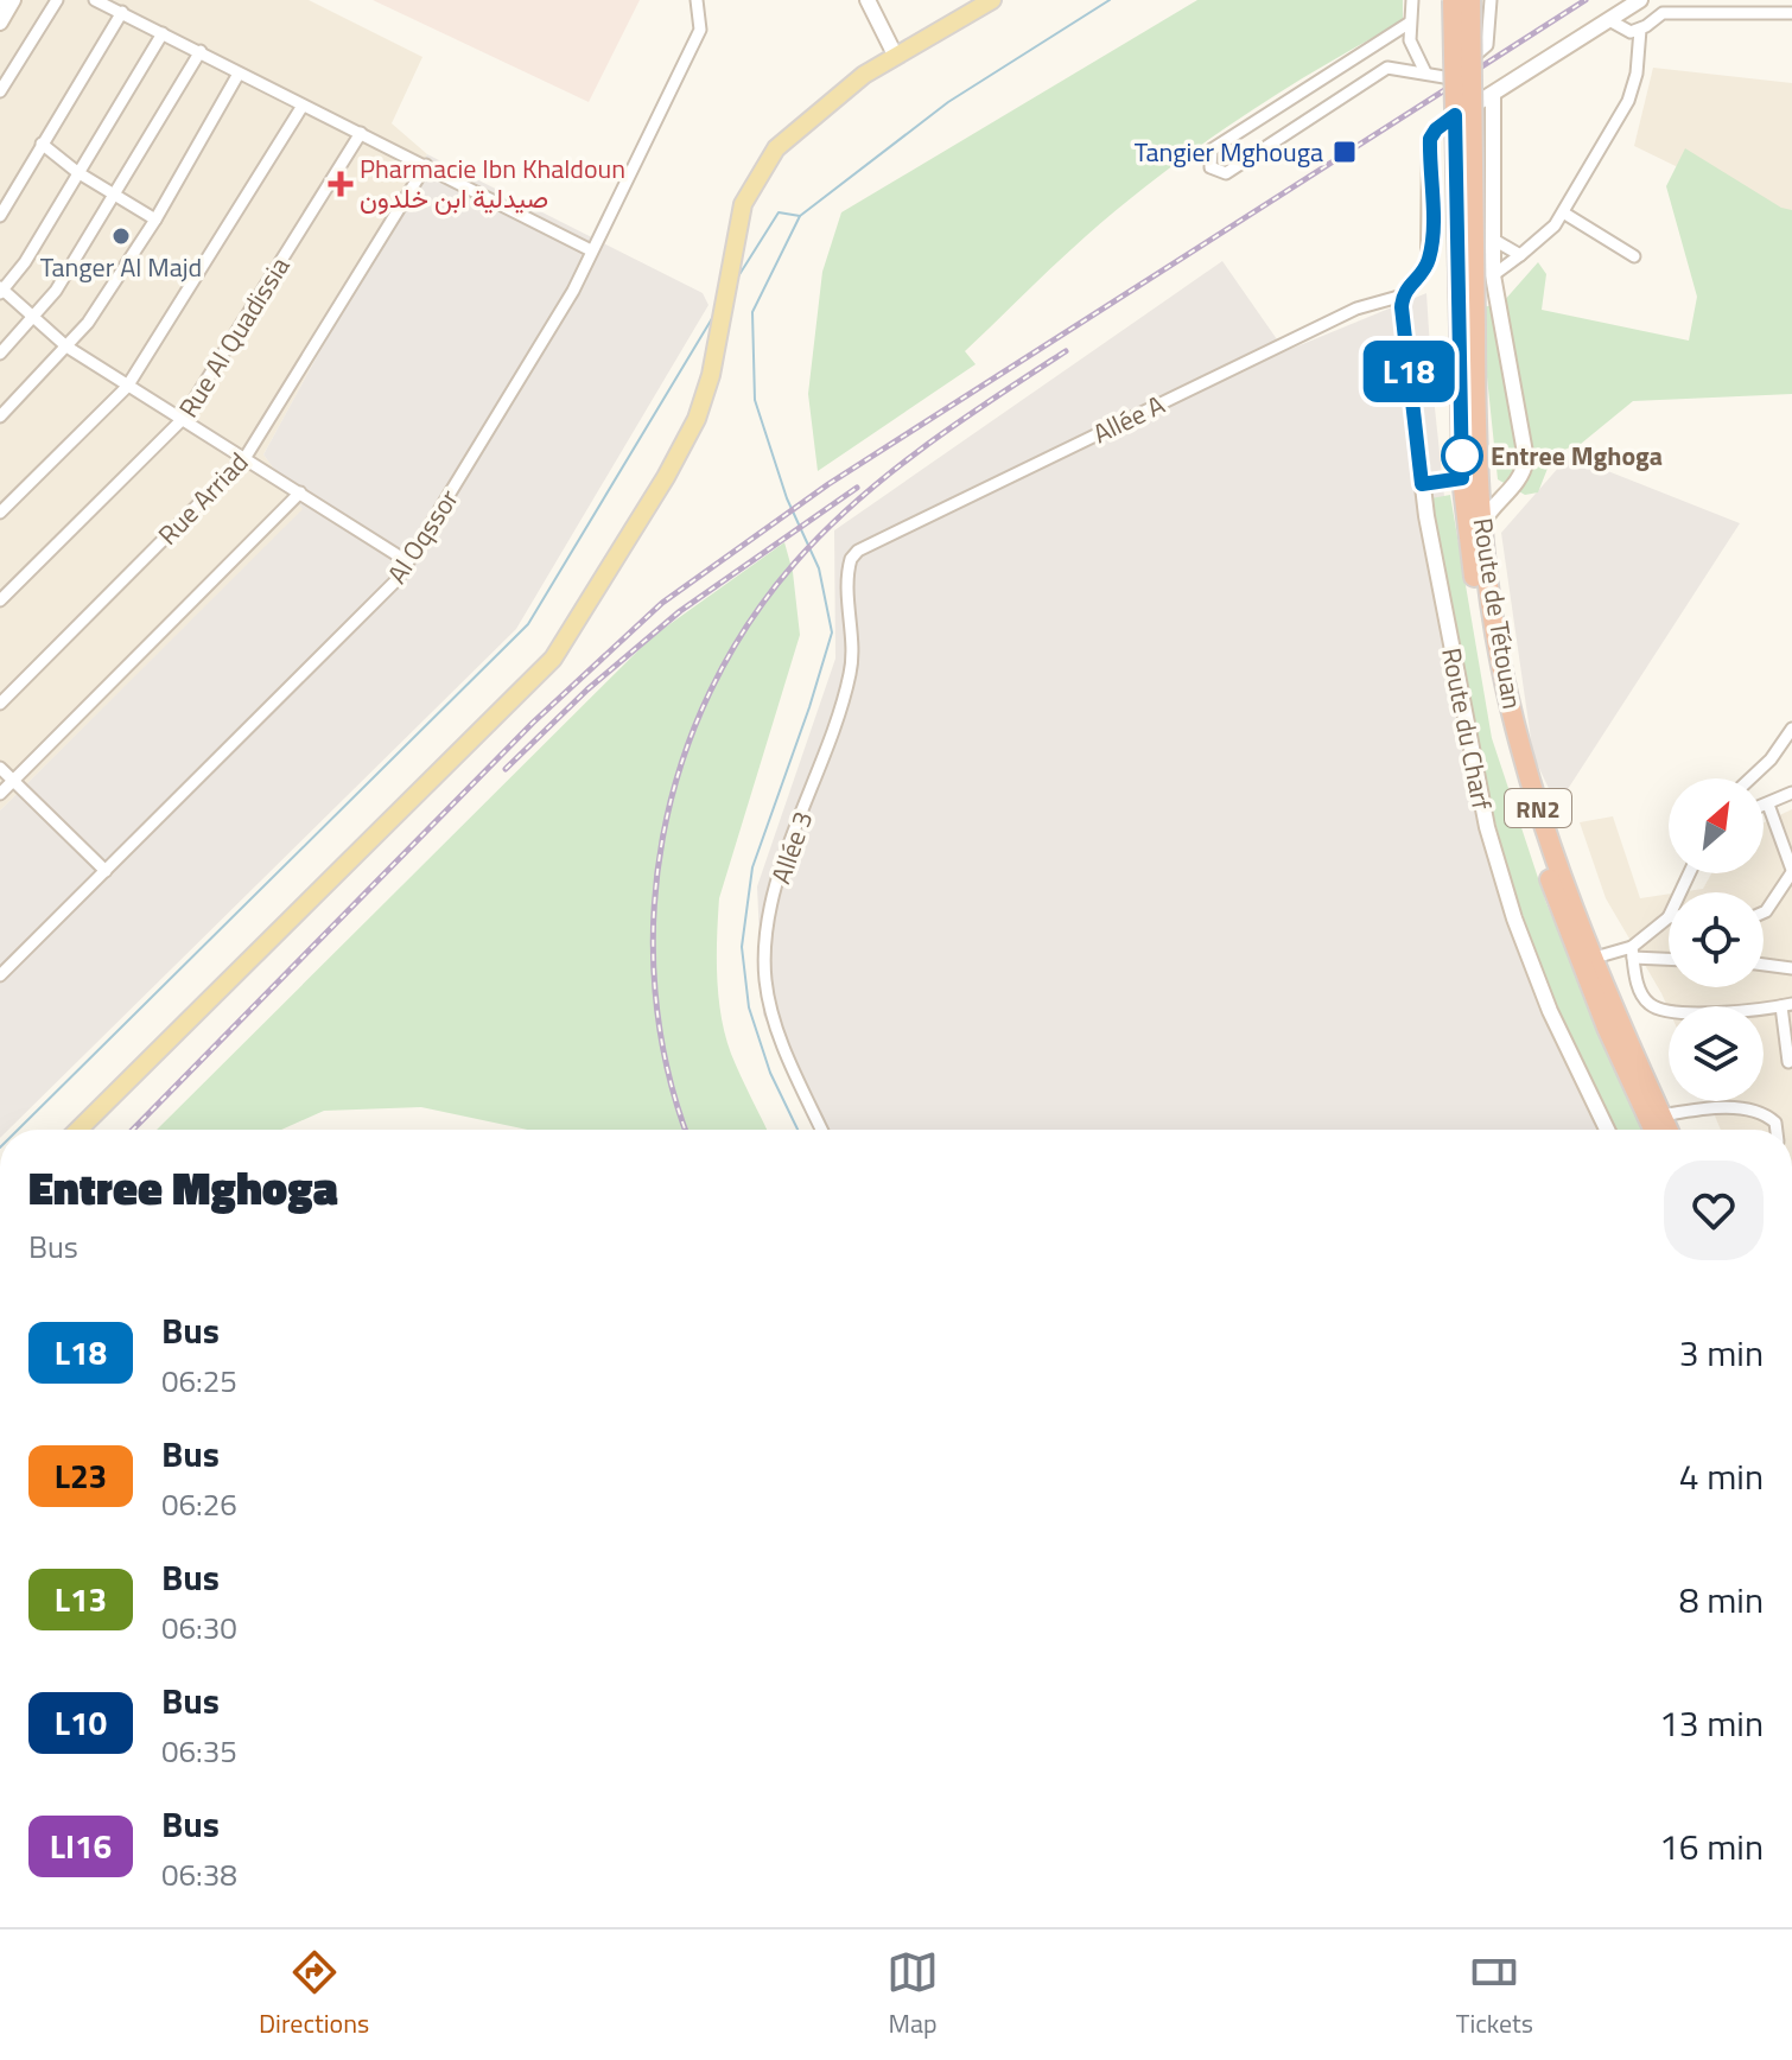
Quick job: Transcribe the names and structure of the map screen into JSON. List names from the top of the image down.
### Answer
{
  "streets": {
    "highway": ["Route de Tétouan", "RN2"],
    "street": [
      "Rue Al Quadissia",
      "Allée A",
      "Rue Arriad",
      "Al Oqssor",
      "Route du Charf",
      "Allée 3"
    ]
  },
  "crossings": [
    ["Allée A", "Route du Charf"],
    ["Allée A", "Allée 3"]
  ],
  "places": {
    "transit": ["Tangier Mghouga"],
    "health": ["Pharmacie Ibn Khaldoun صيدلية ابن خلدون"],
    "other": ["Tanger Al Majd", "Entree Mghoga"]
  },
  "lines": ["bus line L18"],
  "north": "top right",
  "page": {
    "on_map": "L18",
    "heading": ["Entree Mghoga", "Bus"],
    "list": [
      {
        "mark": "L18",
        "name": "Bus",
        "note": "06:25",
        "value": "3 min"
      },
      {
        "mark": "L23",
        "name": "Bus",
        "note": "06:26",
        "value": "4 min"
      },
      {
        "mark": "L13",
        "name": "Bus",
        "note": "06:30",
        "value": "8 min"
      },
      {
        "mark": "L10",
        "name": "Bus",
        "note": "06:35",
        "value": "13 min"
      },
      {
        "mark": "LI16",
        "name": "Bus",
        "note": "06:38",
        "value": "16 min"
      }
    ],
    "tabs": ["Directions", "Map", "Tickets"]
  }
}
